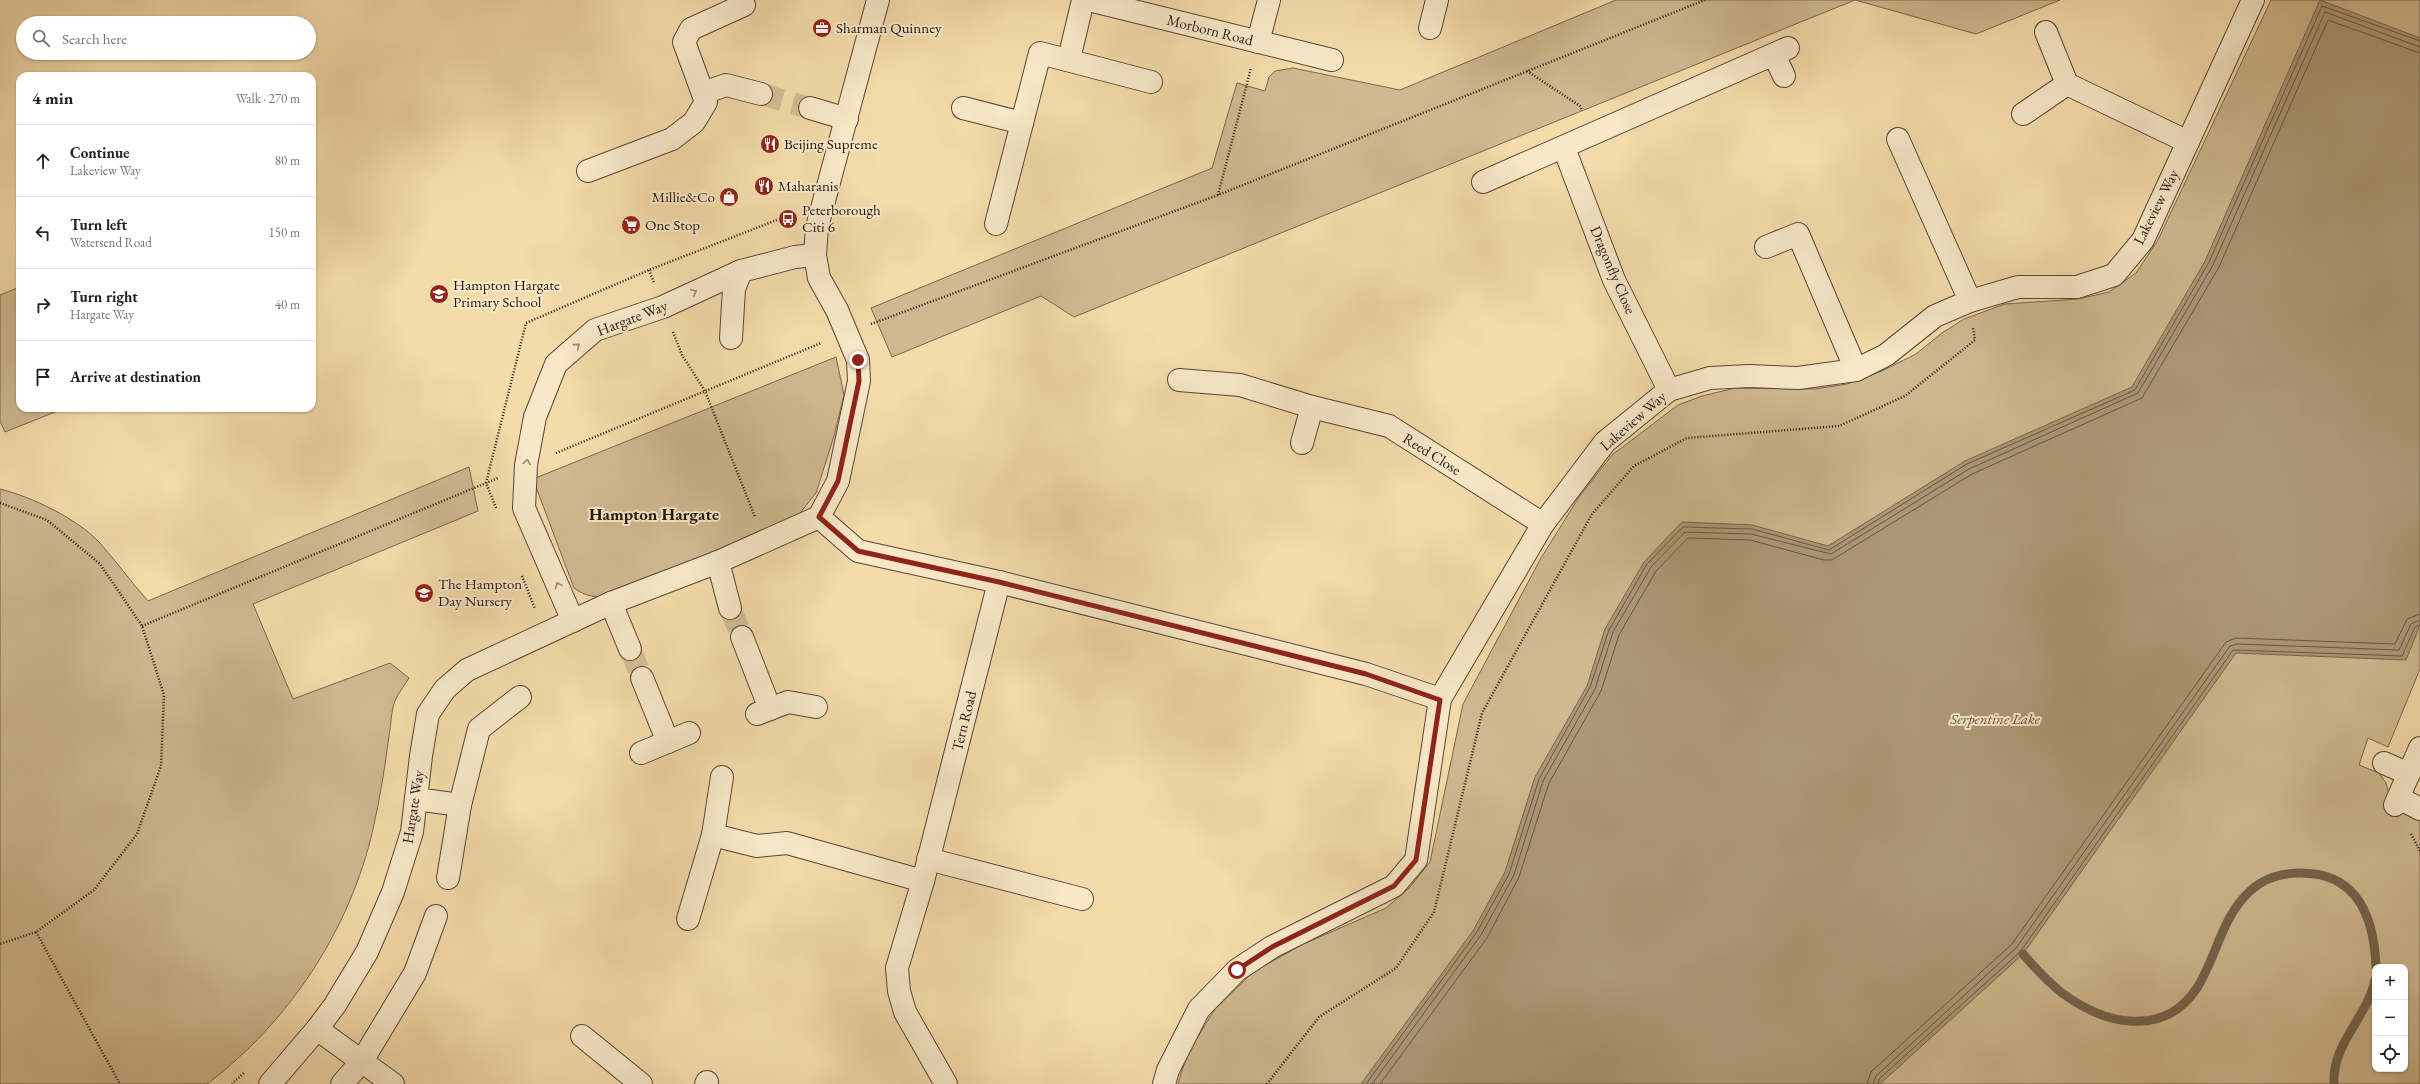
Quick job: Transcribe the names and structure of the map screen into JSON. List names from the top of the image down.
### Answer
{
  "streets": {
    "street": [
      "Morborn Road",
      "Lakeview Way",
      "Dragonfly Close",
      "Hargate Way",
      "Reed Close",
      "Tern Road"
    ]
  },
  "crossings": [
    ["Lakeview Way", "Dragonfly Close"],
    ["Lakeview Way", "Reed Close"]
  ],
  "districts": ["Hampton Hargate"],
  "parks": ["Serpentine Lake"],
  "places": {
    "office": ["Sharman Quinney"],
    "restaurant": ["Beijing Supreme", "Maharanis"],
    "shop": ["Millie&Co"],
    "bus stop": ["Peterborough Citi 6"],
    "supermarket": ["One Stop"],
    "school or university": ["Hampton Hargate Primary School", "The Hampton Day Nursery"]
  },
  "page": {
    "search": "Search here",
    "heading": ["4 min", "Walk · 270 m"],
    "list": [
      ["Continue", "Lakeview Way", "80 m"],
      ["Turn left", "Watersend Road", "150 m"],
      ["Turn right", "Hargate Way", "40 m"],
      "Arrive at destination"
    ],
    "map_buttons": ["+", "−"]
  }
}
